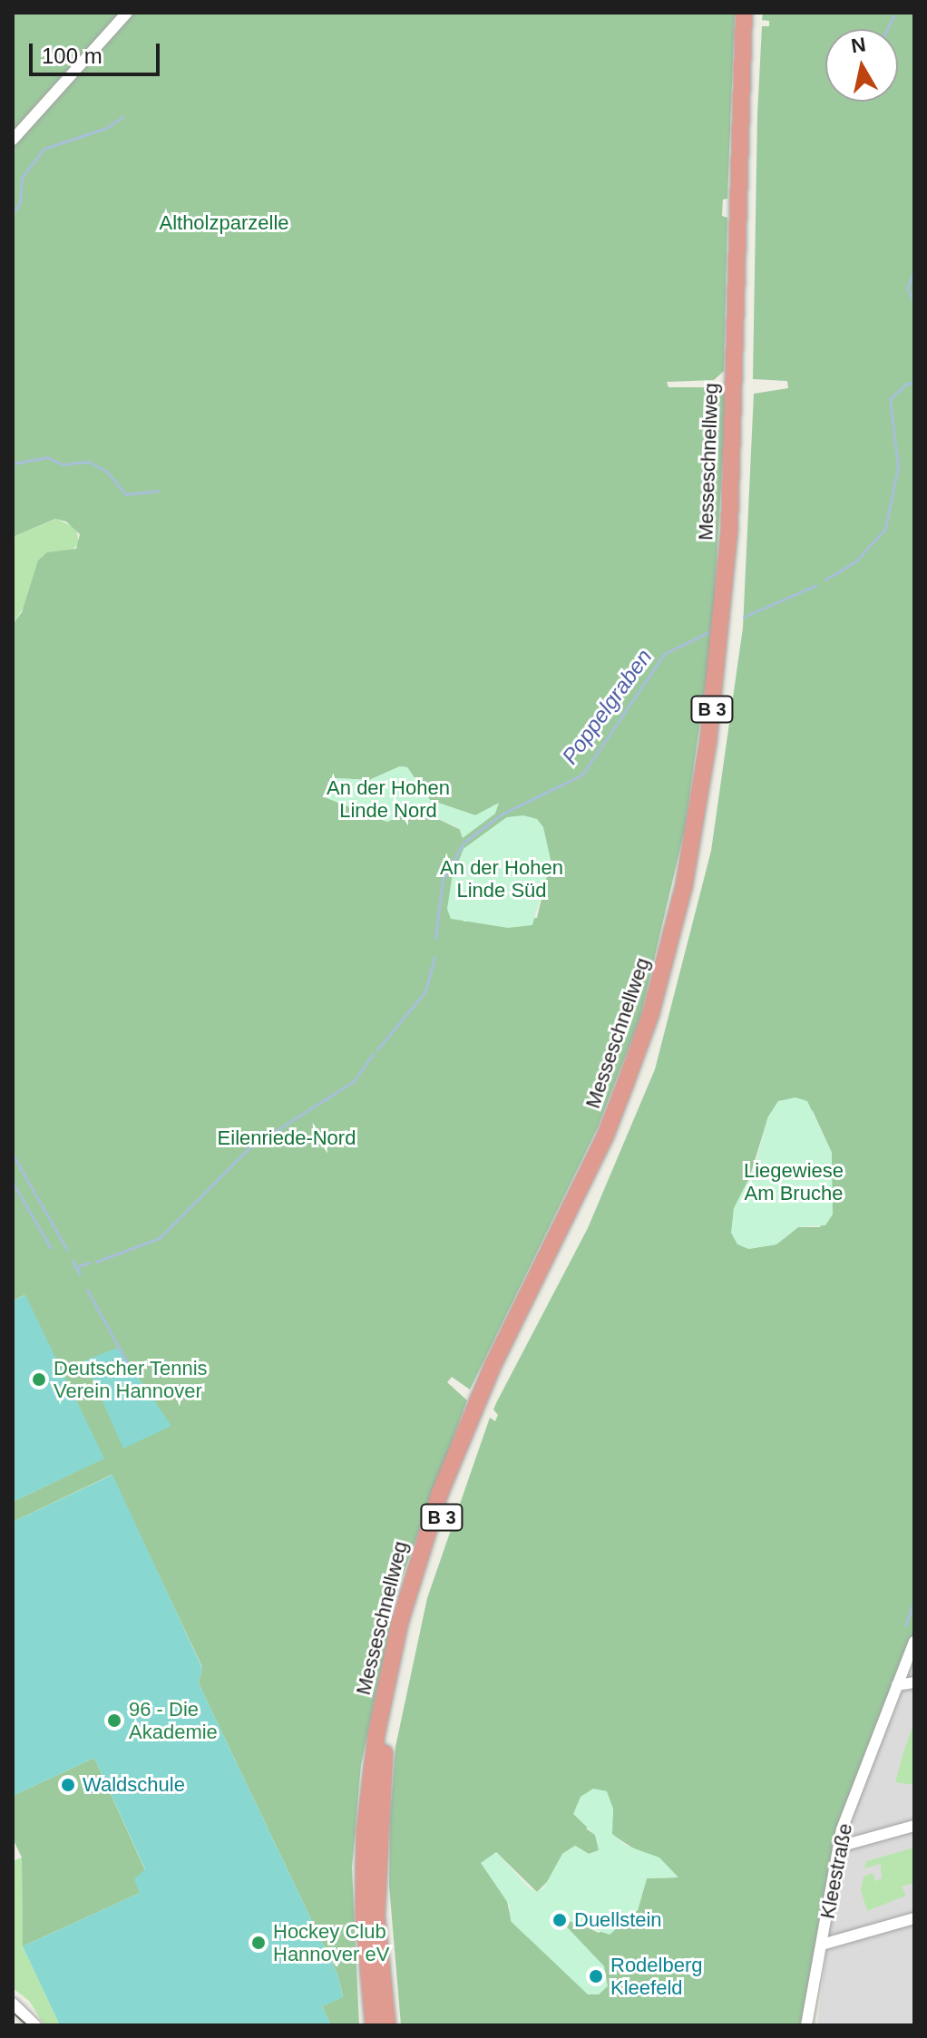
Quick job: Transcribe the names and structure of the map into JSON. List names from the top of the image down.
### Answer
{
  "streets": {
    "highway": ["Messeschnellweg", "B 3"],
    "street": ["Kleestraße"]
  },
  "water": ["Poppelgraben"],
  "parks": [
    "Altholzparzelle",
    "An der Hohen Linde Nord",
    "An der Hohen Linde Süd",
    "Eilenriede-Nord",
    "Liegewiese Am Bruche"
  ],
  "places": [
    "Deutscher Tennis Verein Hannover",
    "96 - Die Akademie",
    "Waldschule",
    "Duellstein",
    "Hockey Club Hannover eV",
    "Rodelberg Kleefeld"
  ],
  "scale_bar": "100 m",
  "north": "top"
}
